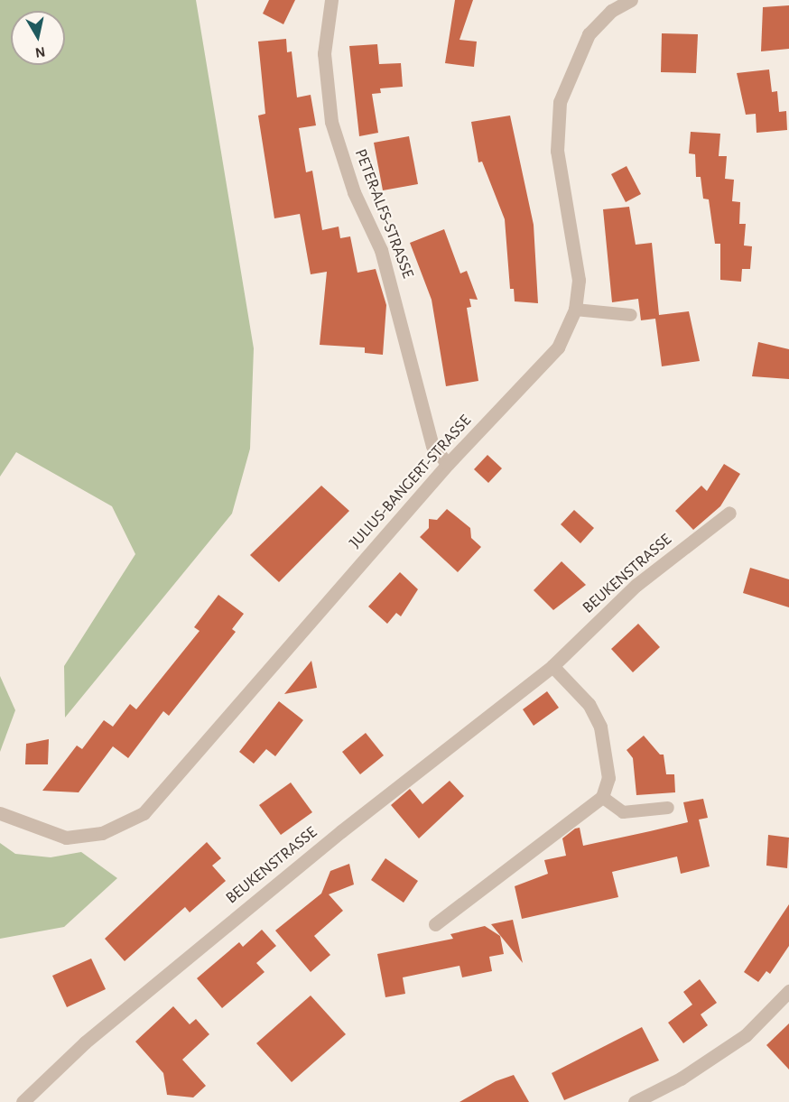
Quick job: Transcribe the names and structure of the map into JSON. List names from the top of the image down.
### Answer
{
  "streets": {
    "street": ["PETER-ALFS-STRASSE", "JULIUS-BANGERT-STRASSE", "BEUKENSTRASSE"]
  },
  "crossings": [
    ["PETER-ALFS-STRASSE", "JULIUS-BANGERT-STRASSE"]
  ],
  "north": "bottom"
}
